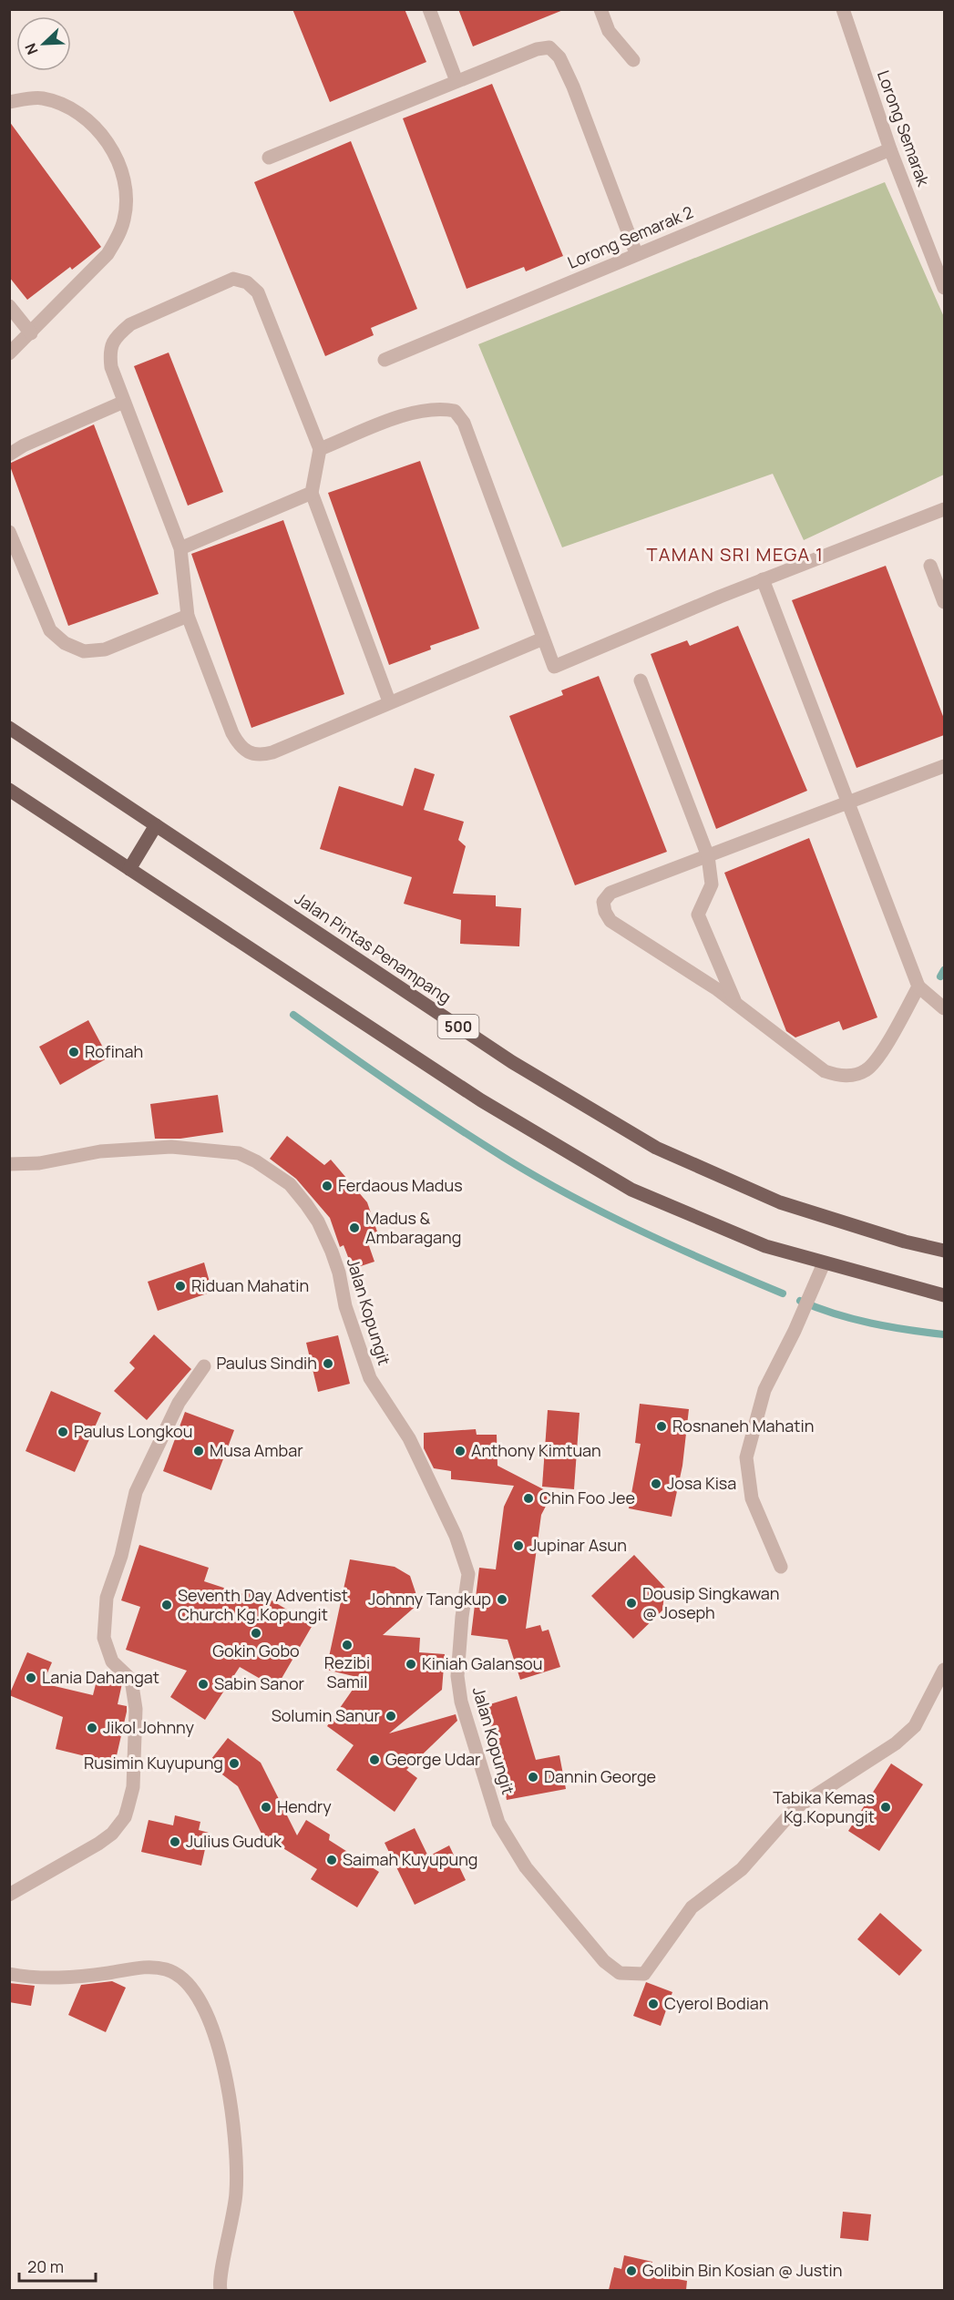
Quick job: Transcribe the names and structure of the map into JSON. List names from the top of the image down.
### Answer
{
  "streets": {
    "main road": ["Jalan Pintas Penampang", "500"],
    "street": ["Lorong Semarak", "Lorong Semarak 2", "Jalan Kopungit"]
  },
  "crossings": [
    ["Lorong Semarak", "Lorong Semarak 2"]
  ],
  "districts": ["TAMAN SRI MEGA 1"],
  "places": [
    "Rofinah",
    "Ferdaous Madus",
    "Madus & Ambaragang",
    "Riduan Mahatin",
    "Paulus Sindih",
    "Rosnaneh Mahatin",
    "Paulus Longkou",
    "Musa Ambar",
    "Anthony Kimtuan",
    "Josa Kisa",
    "Chin Foo Jee",
    "Jupinar Asun",
    "Johnny Tangkup",
    "Dousip Singkawan @ Joseph",
    "Seventh Day Adventist Church Kg.Kopungit",
    "Gokin Gobo",
    "Rezibi Samil",
    "Kiniah Galansou",
    "Lania Dahangat",
    "Sabin Sanor",
    "Solumin Sanur",
    "Jikol Johnny",
    "George Udar",
    "Rusimin Kuyupung",
    "Dannin George",
    "Hendry",
    "Tabika Kemas Kg.Kopungit",
    "Julius Guduk",
    "Saimah Kuyupung",
    "Cyerol Bodian",
    "Golibin Bin Kosian @ Justin"
  ],
  "scale_bar": "20 m",
  "north": "bottom left"
}
